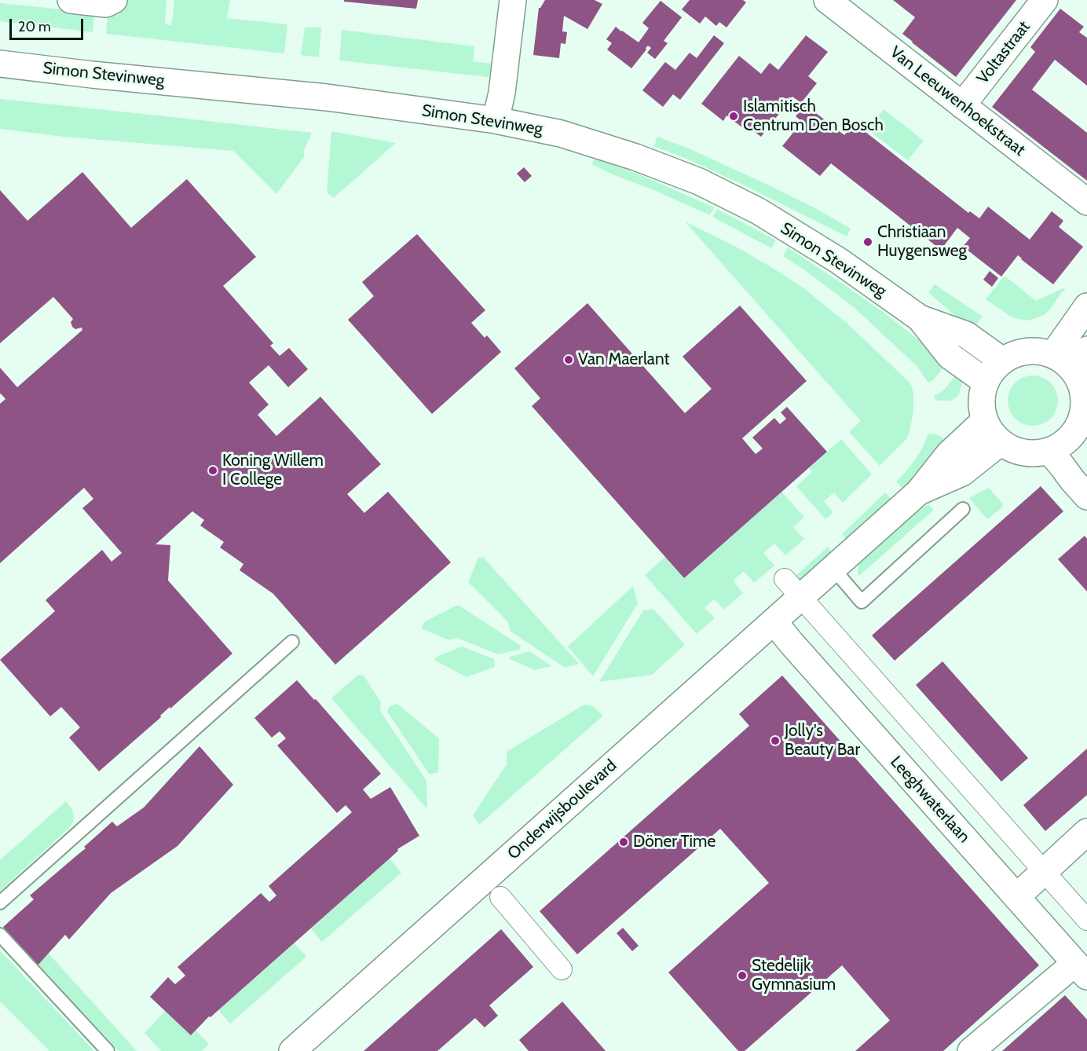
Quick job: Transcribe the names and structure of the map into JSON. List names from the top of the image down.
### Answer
{
  "streets": {
    "street": [
      "Voltastraat",
      "Simon Stevinweg",
      "Van Leeuwenhoekstraat",
      "Leeghwaterlaan",
      "Onderwijsboulevard"
    ]
  },
  "crossings": [
    ["Voltastraat", "Van Leeuwenhoekstraat"],
    ["Simon Stevinweg", "Onderwijsboulevard"],
    ["Leeghwaterlaan", "Onderwijsboulevard"]
  ],
  "places": [
    "Islamitisch Centrum Den Bosch",
    "Christiaan Huygensweg",
    "Van Maerlant",
    "Koning Willem I College",
    "Jolly's Beauty Bar",
    "Döner Time",
    "Stedelijk Gymnasium"
  ],
  "scale_bar": "20 m"
}
